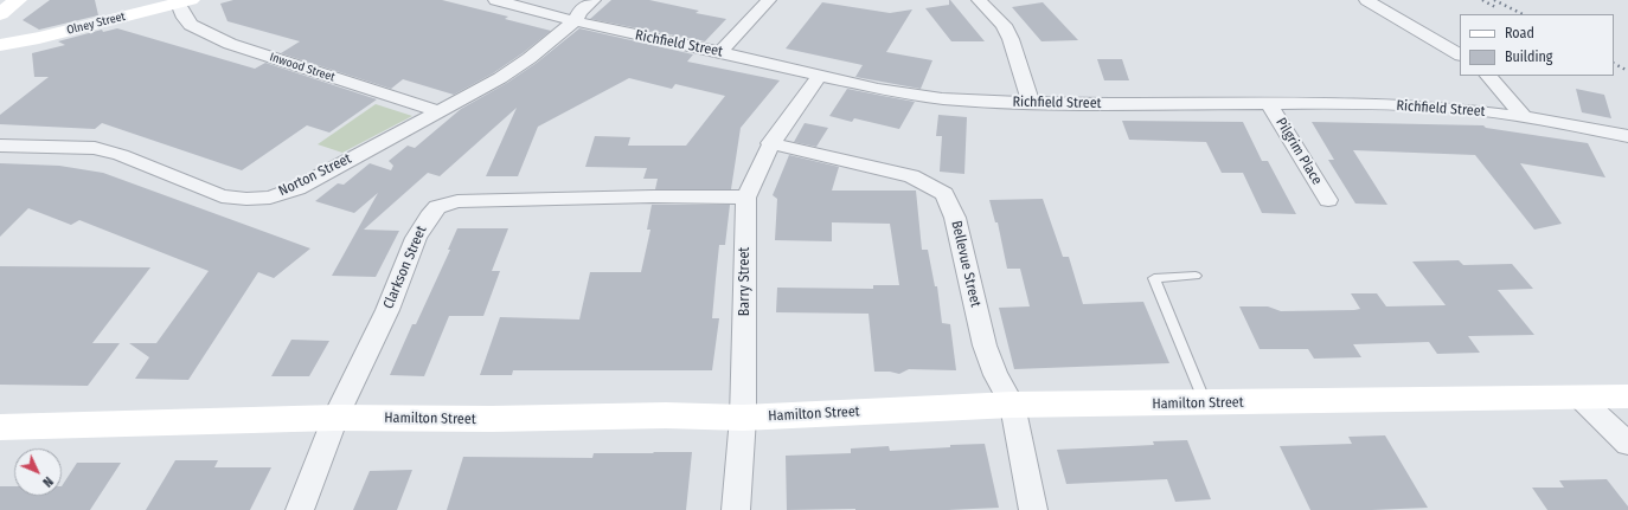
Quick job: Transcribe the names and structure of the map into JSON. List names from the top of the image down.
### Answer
{
  "streets": {
    "street": [
      "Olney Street",
      "Richfield Street",
      "Inwood Street",
      "Pilgrim Place",
      "Norton Street",
      "Bellevue Street",
      "Clarkson Street",
      "Barry Street",
      "Hamilton Street"
    ]
  },
  "crossings": [
    ["Olney Street", "Inwood Street"],
    ["Richfield Street", "Pilgrim Place"],
    ["Richfield Street", "Norton Street"],
    ["Richfield Street", "Barry Street"],
    ["Inwood Street", "Norton Street"],
    ["Bellevue Street", "Barry Street"],
    ["Bellevue Street", "Hamilton Street"],
    ["Clarkson Street", "Barry Street"],
    ["Clarkson Street", "Hamilton Street"],
    ["Barry Street", "Hamilton Street"]
  ],
  "legend": ["Road", "Building"],
  "north": "bottom right"
}
